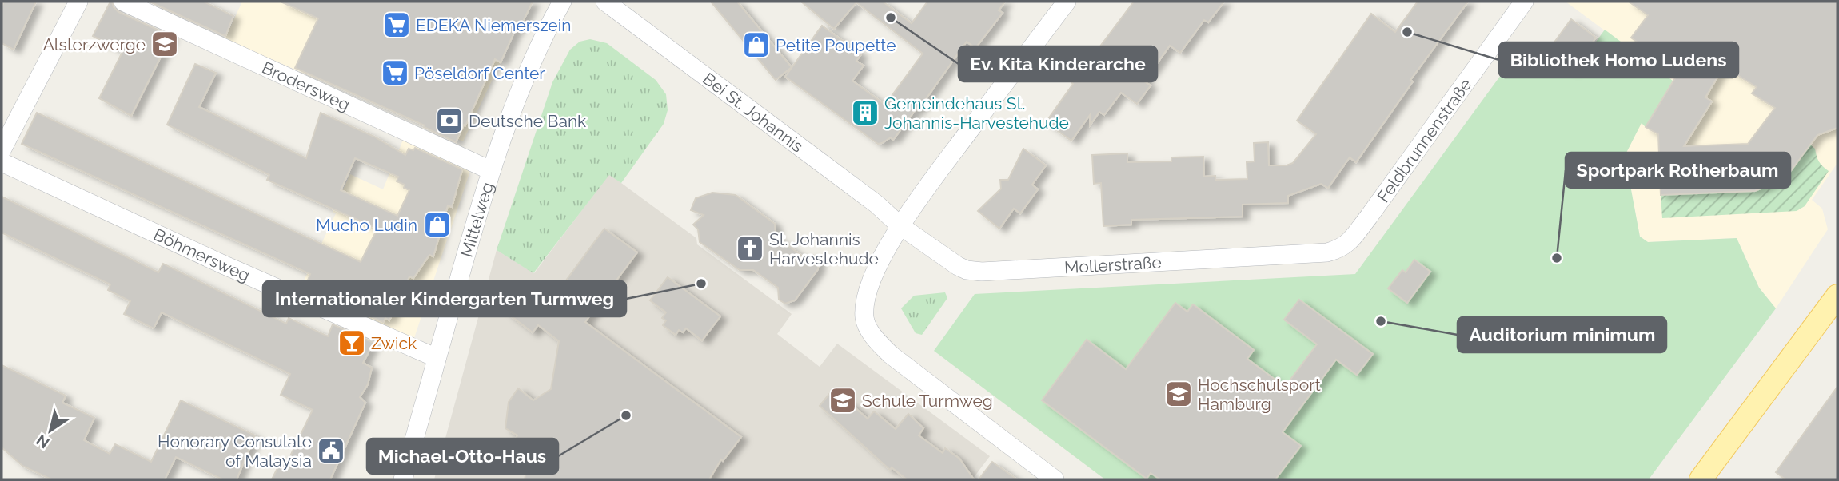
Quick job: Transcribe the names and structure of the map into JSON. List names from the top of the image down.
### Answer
{
  "streets": {
    "street": [
      "Brodersweg",
      "Bei St. Johannis",
      "Feldbrunnenstraße",
      "Mittelweg",
      "Böhmersweg",
      "Mollerstraße"
    ]
  },
  "crossings": [
    ["Brodersweg", "Mittelweg"],
    ["Bei St. Johannis", "Mollerstraße"],
    ["Feldbrunnenstraße", "Mollerstraße"],
    ["Mittelweg", "Böhmersweg"]
  ],
  "places": {
    "other": [
      "Ev. Kita Kinderarche",
      "Bibliothek Homo Ludens",
      "Sportpark Rotherbaum",
      "Internationaler Kindergarten Turmweg",
      "Auditorium minimum",
      "Michael-Otto-Haus"
    ],
    "supermarket": ["EDEKA Niemerszein", "Pöseldorf Center"],
    "school or university": ["Alsterzwerge", "Hochschulsport Hamburg", "Schule Turmweg"],
    "shop": ["Petite Poupette", "Mucho Ludin"],
    "building": ["Gemeindehaus St. Johannis-Harvestehude"],
    "bank": ["Deutsche Bank"],
    "church": ["St. Johannis Harvestehude"],
    "bar": ["Zwick"],
    "public building": ["Honorary Consulate of Malaysia"]
  },
  "north": "bottom left"
}
